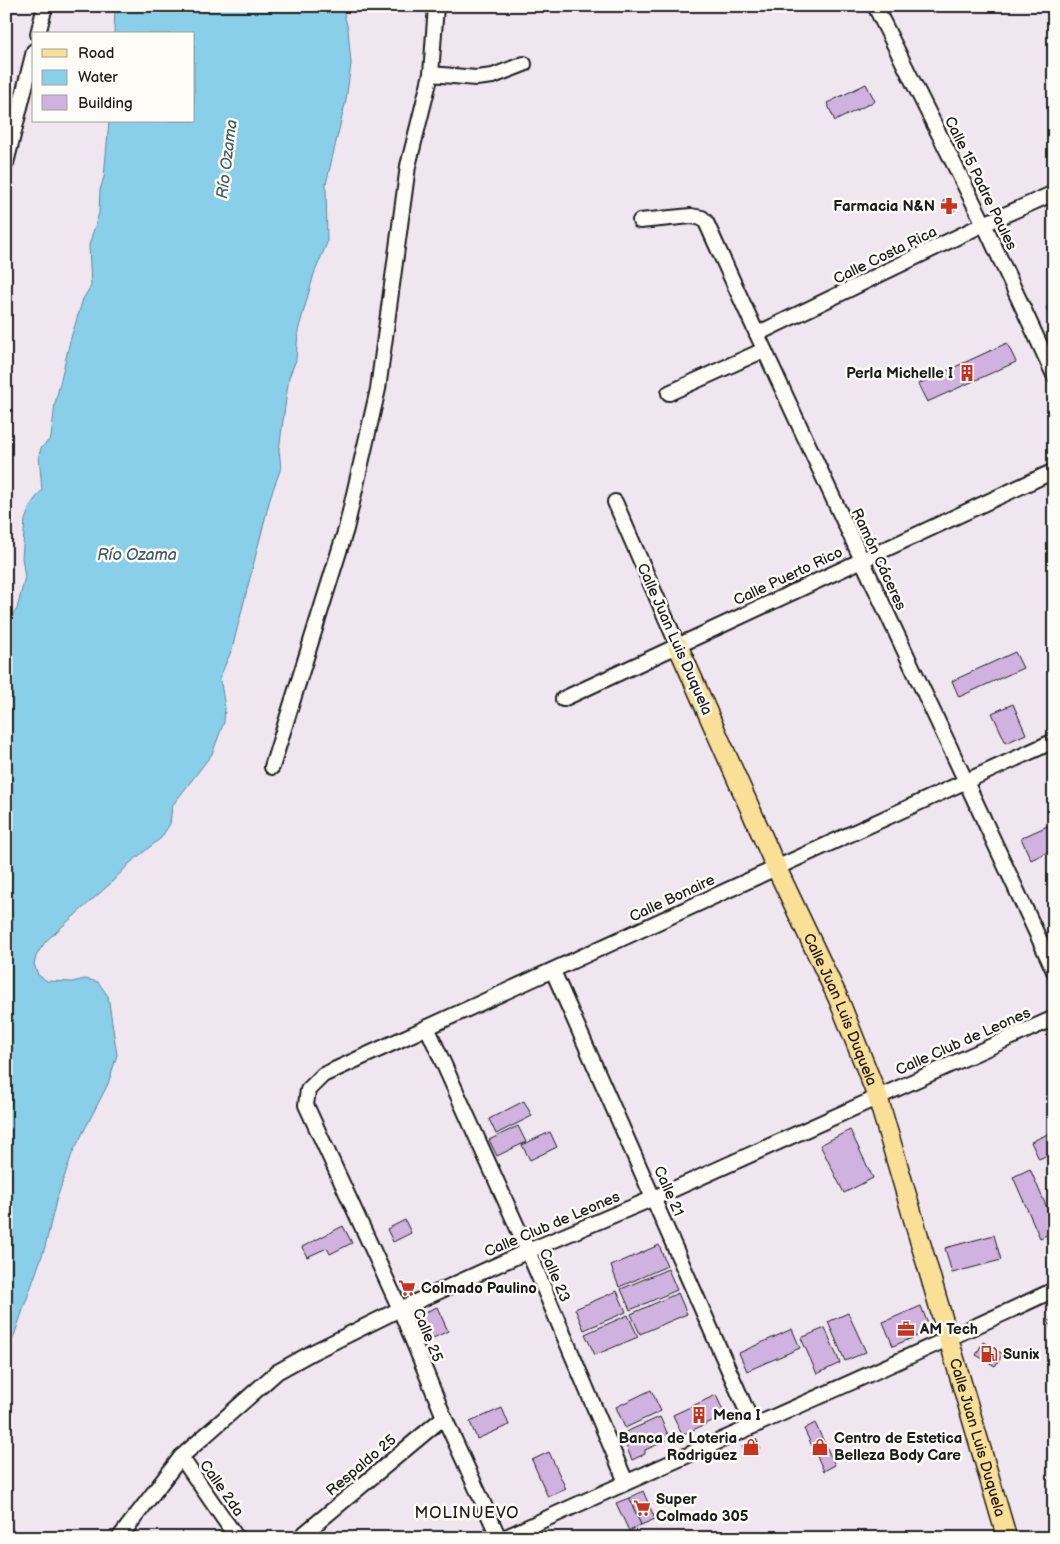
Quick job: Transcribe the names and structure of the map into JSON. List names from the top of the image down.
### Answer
{
  "streets": {
    "main road": ["Calle Juan Luis Duquela"],
    "street": [
      "Calle 15 Padre Paules",
      "Calle Costa Rica",
      "Ramón Cáceres",
      "Calle Puerto Rico",
      "Calle Bonaire",
      "Calle Club de Leones",
      "Calle 21",
      "Calle 23",
      "Calle 25",
      "Respaldo 25",
      "Calle 2da"
    ]
  },
  "crossings": [
    ["Calle 15 Padre Paules", "Calle Costa Rica"],
    ["Calle Costa Rica", "Ramón Cáceres"],
    ["Ramón Cáceres", "Calle Puerto Rico"],
    ["Ramón Cáceres", "Calle Bonaire"],
    ["Calle Puerto Rico", "Calle Juan Luis Duquela"],
    ["Calle Juan Luis Duquela", "Calle Bonaire"],
    ["Calle Juan Luis Duquela", "Calle Club de Leones"],
    ["Calle Bonaire", "Calle 21"],
    ["Calle Bonaire", "Calle 23"],
    ["Calle Bonaire", "Calle 25"],
    ["Calle Club de Leones", "Calle 21"],
    ["Calle Club de Leones", "Calle 23"],
    ["Calle Club de Leones", "Calle 25"],
    ["Calle Club de Leones", "Calle 2da"],
    ["Calle 25", "Respaldo 25"]
  ],
  "districts": ["MOLINUEVO"],
  "water": ["Río Ozama"],
  "places": {
    "pharmacy": ["Farmacia N&N"],
    "building": ["Perla Michelle I", "Mena I"],
    "supermarket": ["Colmado Paulino", "Super Colmado 305"],
    "office": ["AM Tech"],
    "fuel station": ["Sunix"],
    "shop": ["Banca de Loteria Rodriguez", "Centro de Estetica Belleza Body Care"]
  },
  "legend": ["Road", "Water", "Building"]
}
